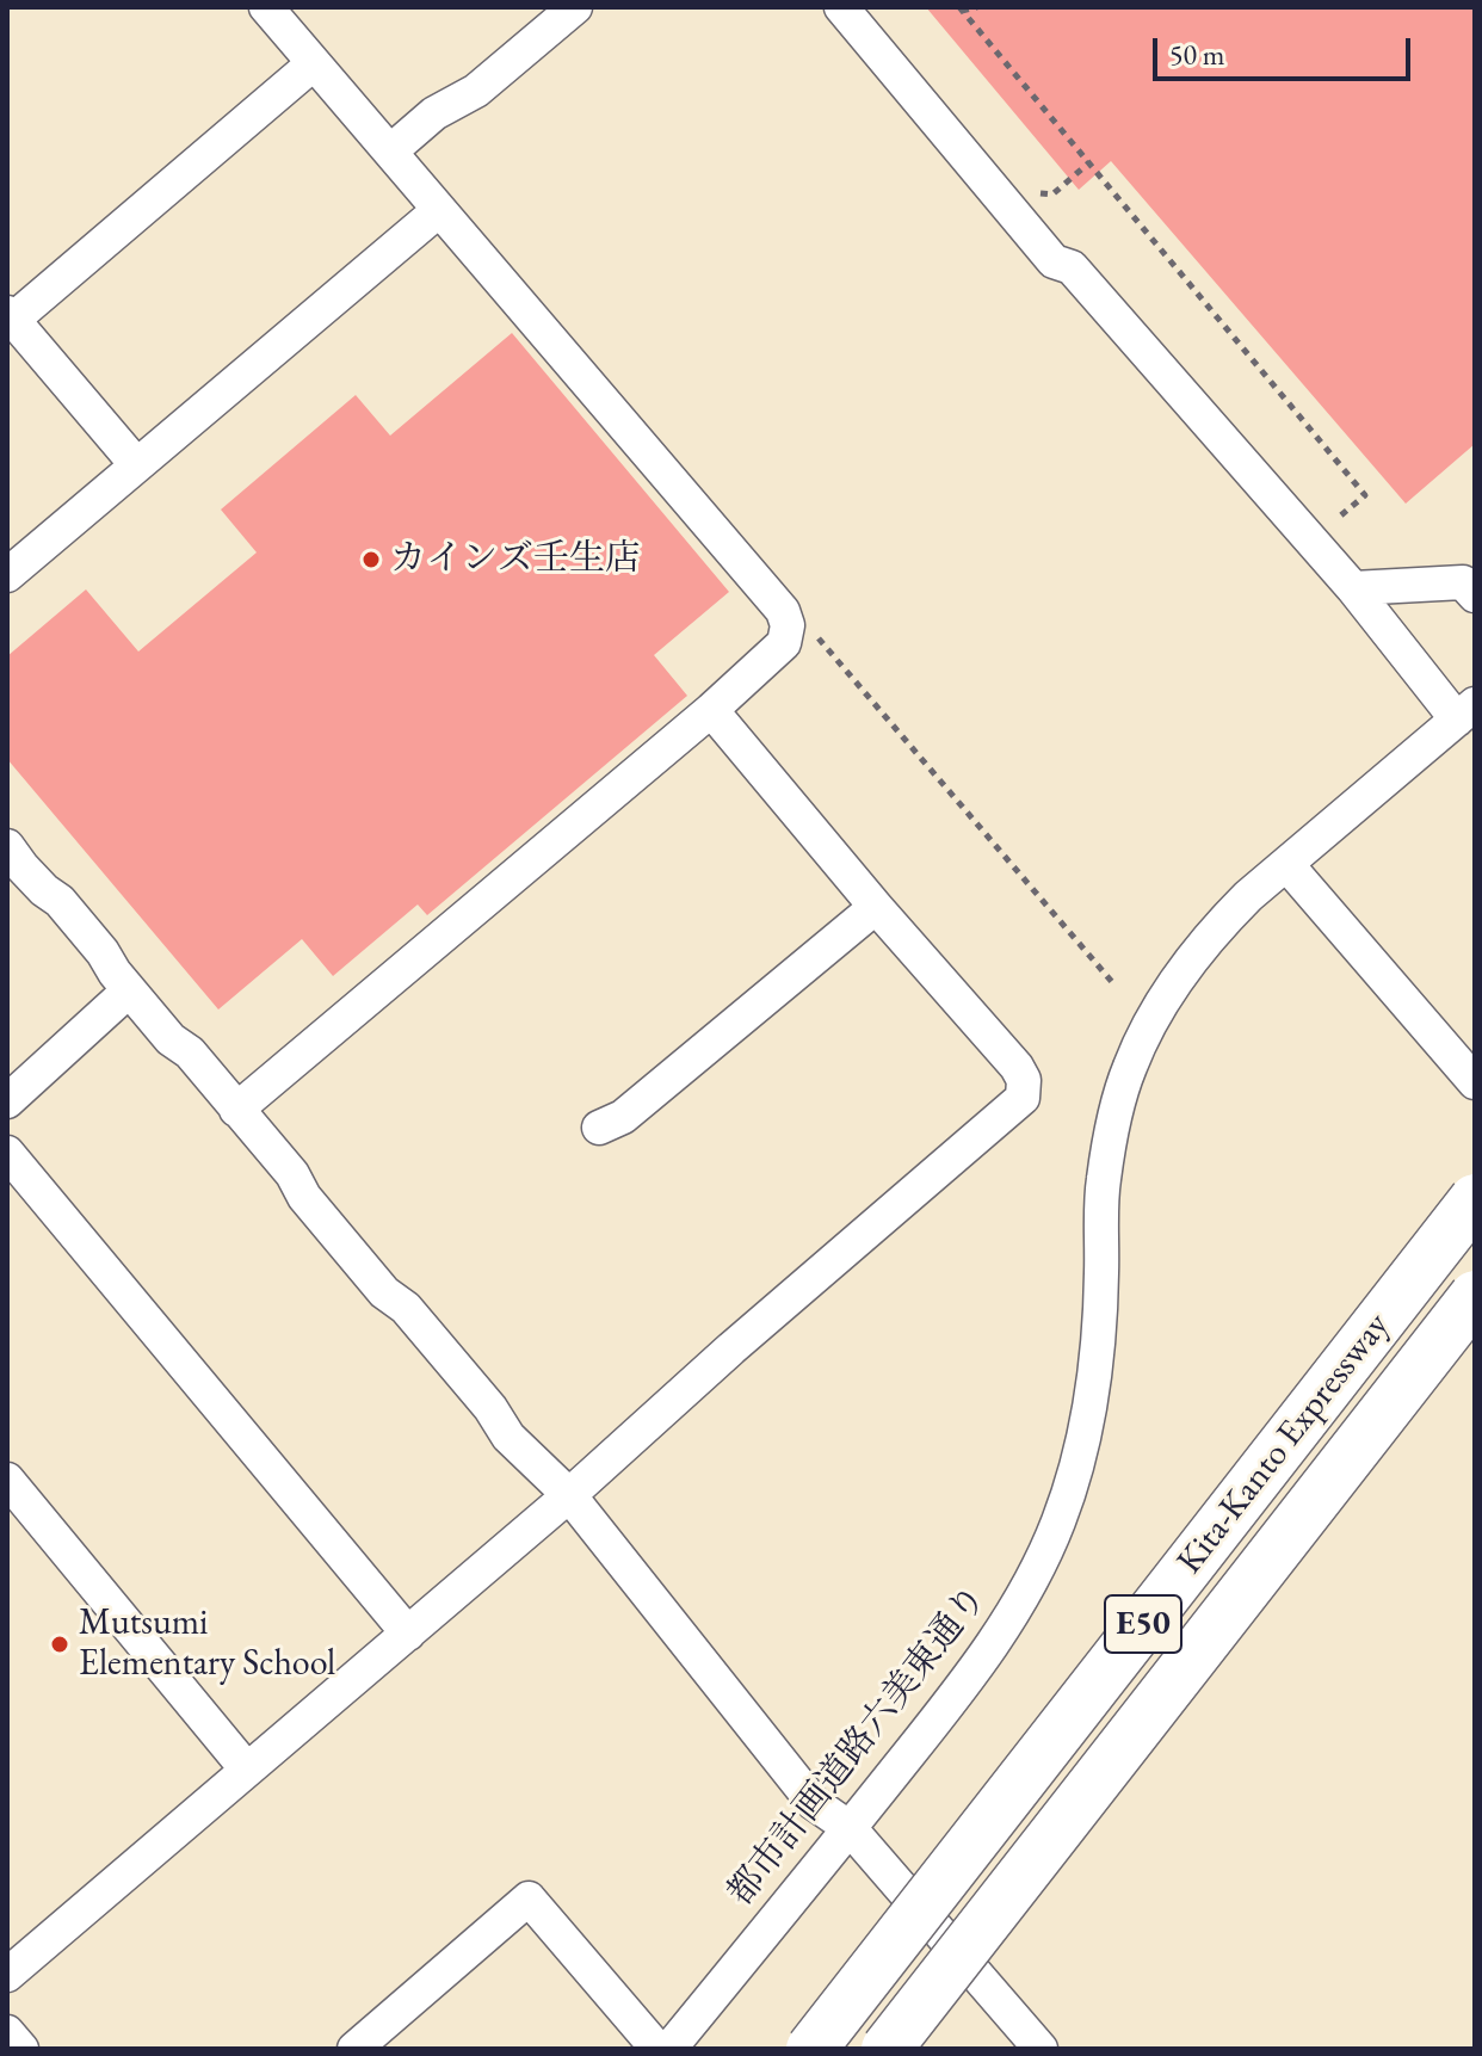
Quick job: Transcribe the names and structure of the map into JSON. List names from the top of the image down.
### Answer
{
  "streets": {
    "highway": ["Kita-Kanto Expressway", "E50"],
    "street": ["都市計画道路六美東通り"]
  },
  "places": ["カインズ壬生店", "Mutsumi Elementary School"],
  "scale_bar": "50 m"
}
